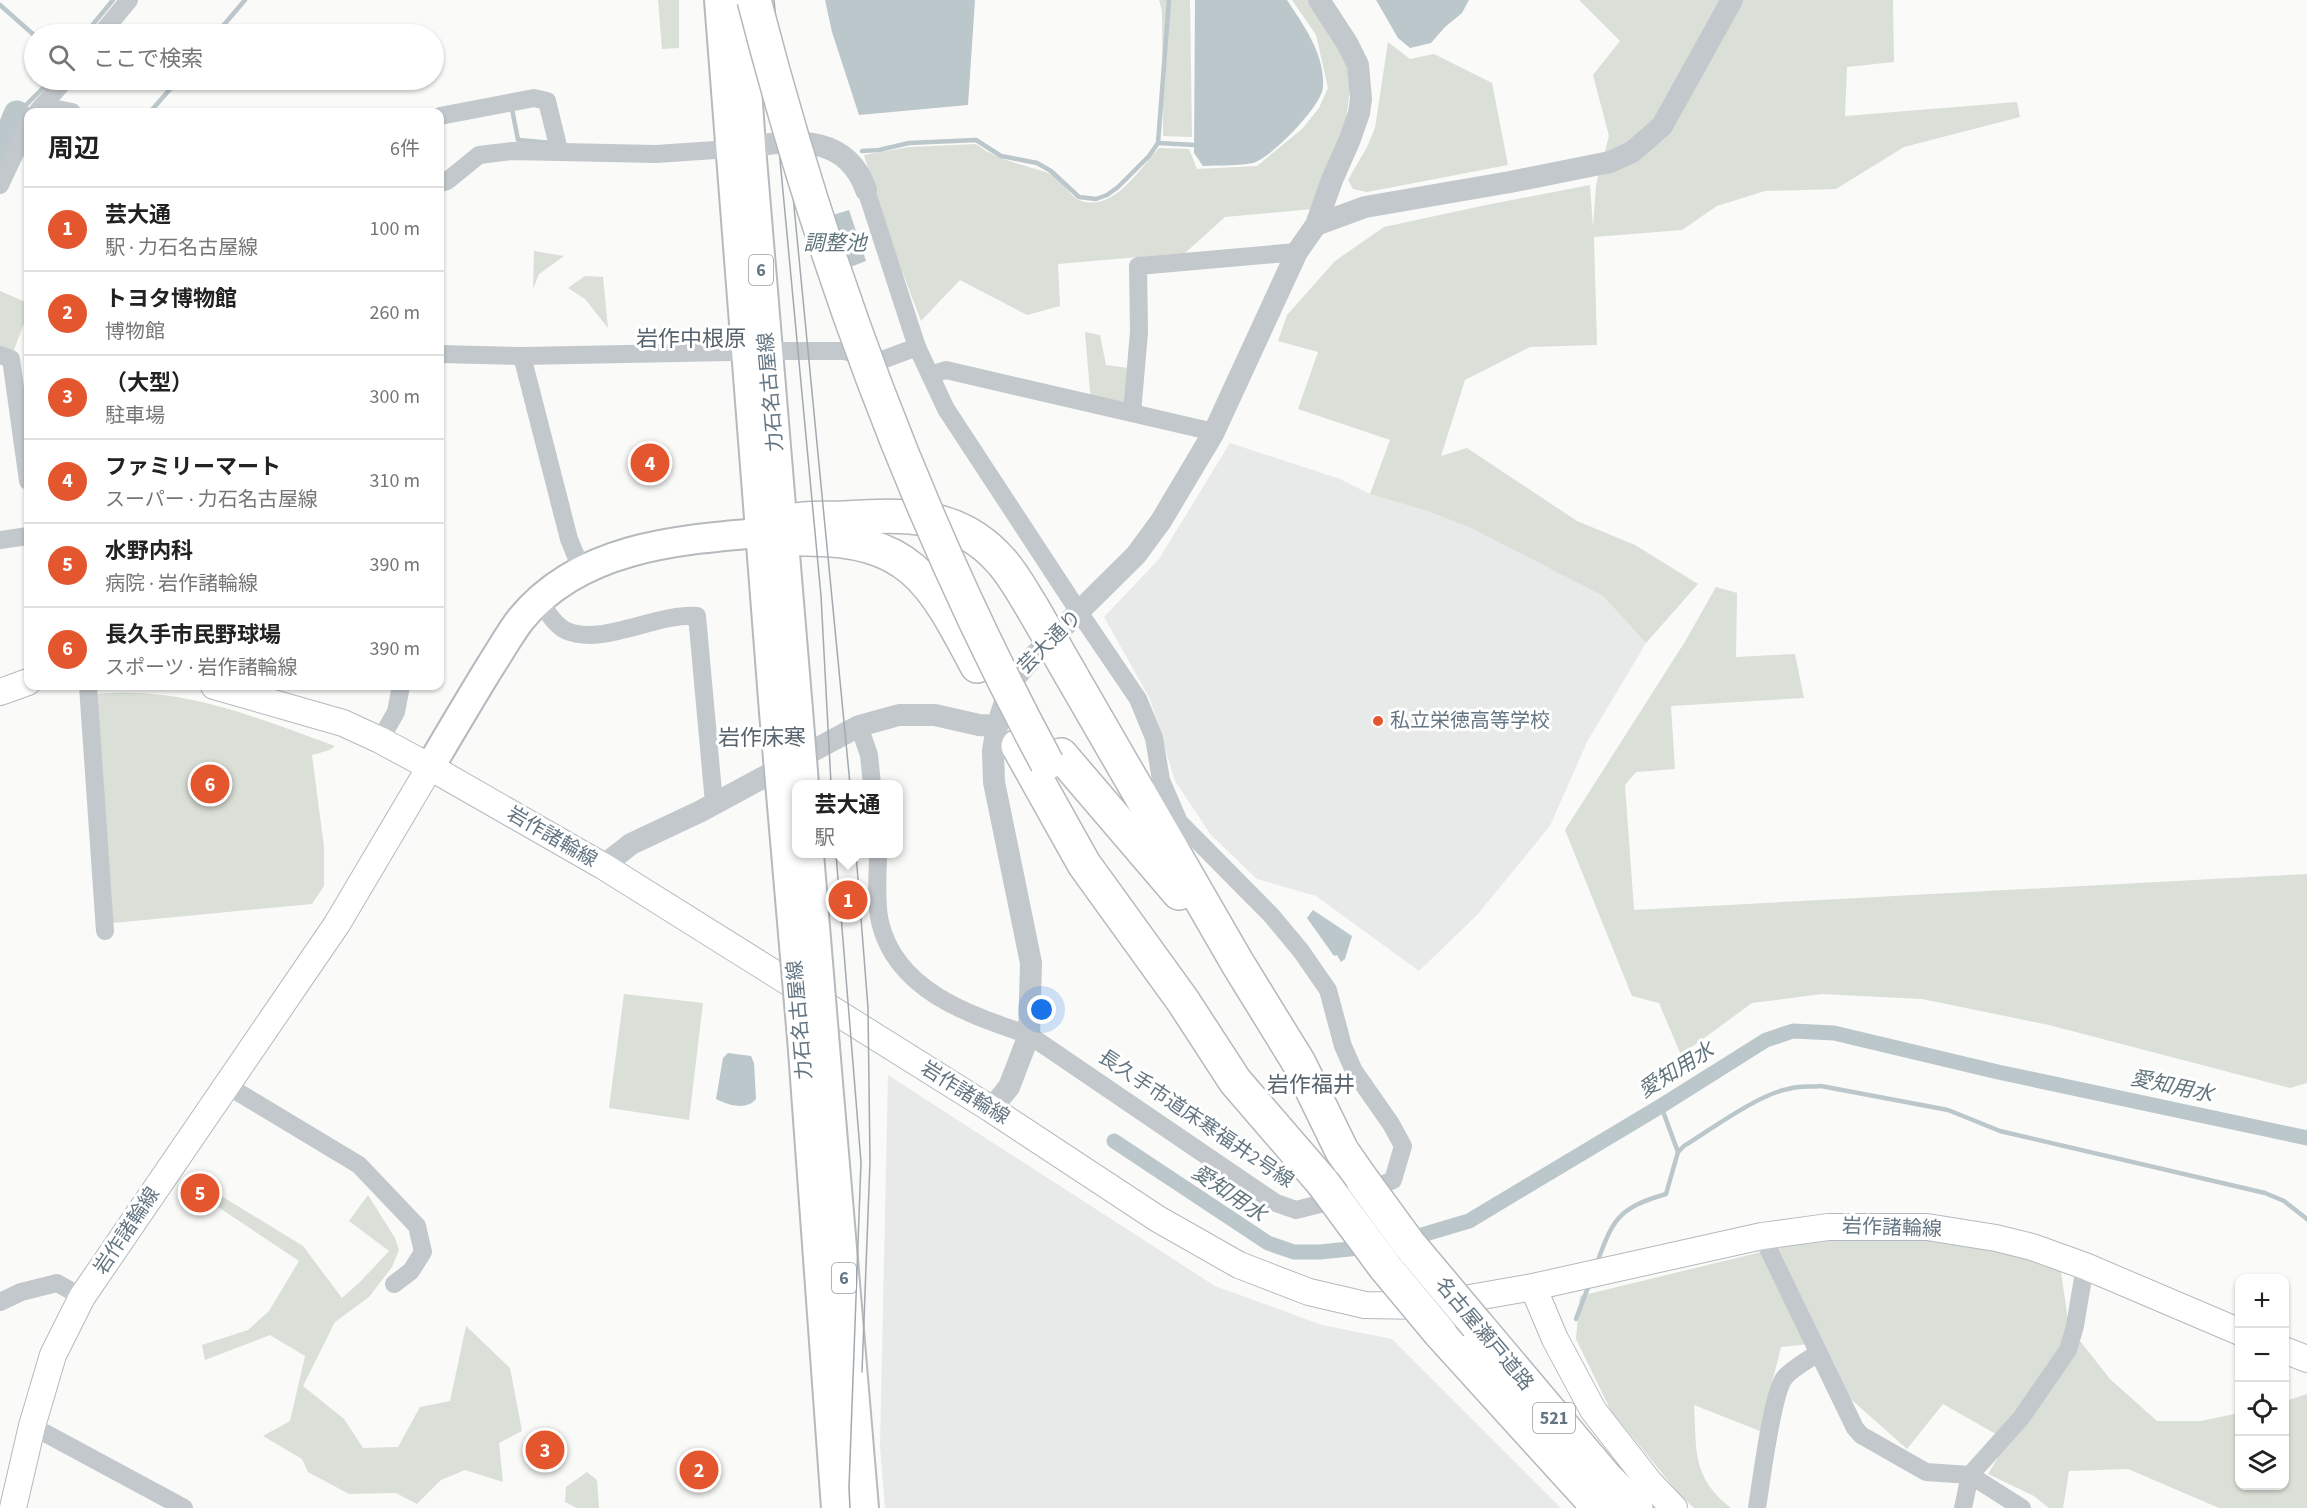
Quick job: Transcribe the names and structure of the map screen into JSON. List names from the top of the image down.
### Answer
{
  "streets": {
    "highway": ["名古屋瀬戸道路", "521"],
    "main road": ["6", "力石名古屋線", "岩作諸輪線"],
    "street": ["芸大通り", "長久手市道床寒福井2号線"]
  },
  "crossings": [
    ["芸大通り", "岩作諸輪線"],
    ["芸大通り", "長久手市道床寒福井2号線"]
  ],
  "districts": ["岩作中根原", "岩作床寒", "岩作福井"],
  "water": ["調整池", "愛知用水"],
  "places": ["私立栄徳高等学校"],
  "page": {
    "search": "ここで検索",
    "heading": ["周辺", "6件"],
    "list": [
      {
        "mark": "1",
        "name": "芸大通",
        "note": "駅 · 力石名古屋線",
        "value": "100 m"
      },
      {
        "mark": "2",
        "name": "トヨタ博物館",
        "note": "博物館",
        "value": "260 m"
      },
      {
        "mark": "3",
        "name": "（大型）",
        "note": "駐車場",
        "value": "300 m"
      },
      {
        "mark": "4",
        "name": "ファミリーマート",
        "note": "スーパー · 力石名古屋線",
        "value": "310 m"
      },
      {
        "mark": "5",
        "name": "水野内科",
        "note": "病院 · 岩作諸輪線",
        "value": "390 m"
      },
      {
        "mark": "6",
        "name": "長久手市民野球場",
        "note": "スポーツ · 岩作諸輪線",
        "value": "390 m"
      }
    ],
    "pins": [
      "4",
      "6",
      "1",
      "5",
      "3",
      "2"
    ],
    "popup": ["芸大通", "駅"],
    "map_buttons": ["+", "−"]
  }
}
